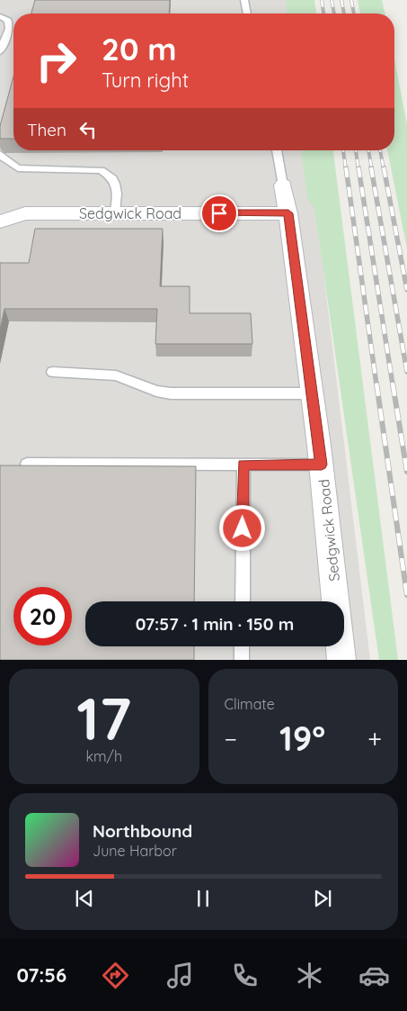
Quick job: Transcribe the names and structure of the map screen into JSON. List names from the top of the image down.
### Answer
{
  "streets": {
    "street": ["Sedgwick Road"]
  },
  "page": {
    "turn": ["20 m", "Turn right"],
    "then": "Then",
    "limit": "20",
    "trip": "07:57 · 1 min · 150 m",
    "tile": [
      ["17", "km/h"],
      "Climate"
    ],
    "heat": ["−", "19°", "+"],
    "song": ["Northbound", "June Harbor"],
    "tabs": "07:56"
  }
}
